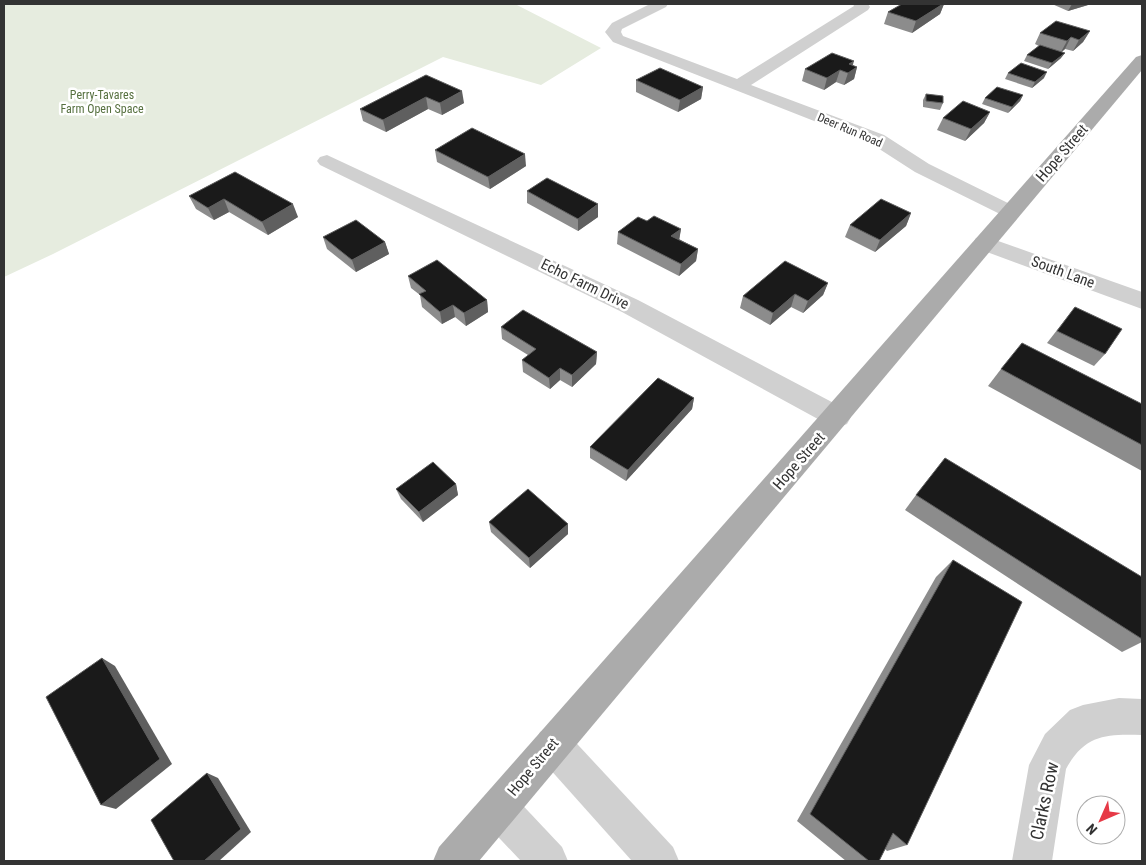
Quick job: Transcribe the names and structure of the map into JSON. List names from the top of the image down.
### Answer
{
  "streets": {
    "main road": ["Hope Street"],
    "street": [
      "Deer Run Road",
      "South Lane",
      "Echo Farm Drive",
      "Clarks Row"
    ]
  },
  "crossings": [
    ["Deer Run Road", "Hope Street"],
    ["Hope Street", "South Lane"],
    ["Hope Street", "Echo Farm Drive"]
  ],
  "parks": ["Perry-Tavares Farm Open Space"],
  "north": "bottom left"
}
